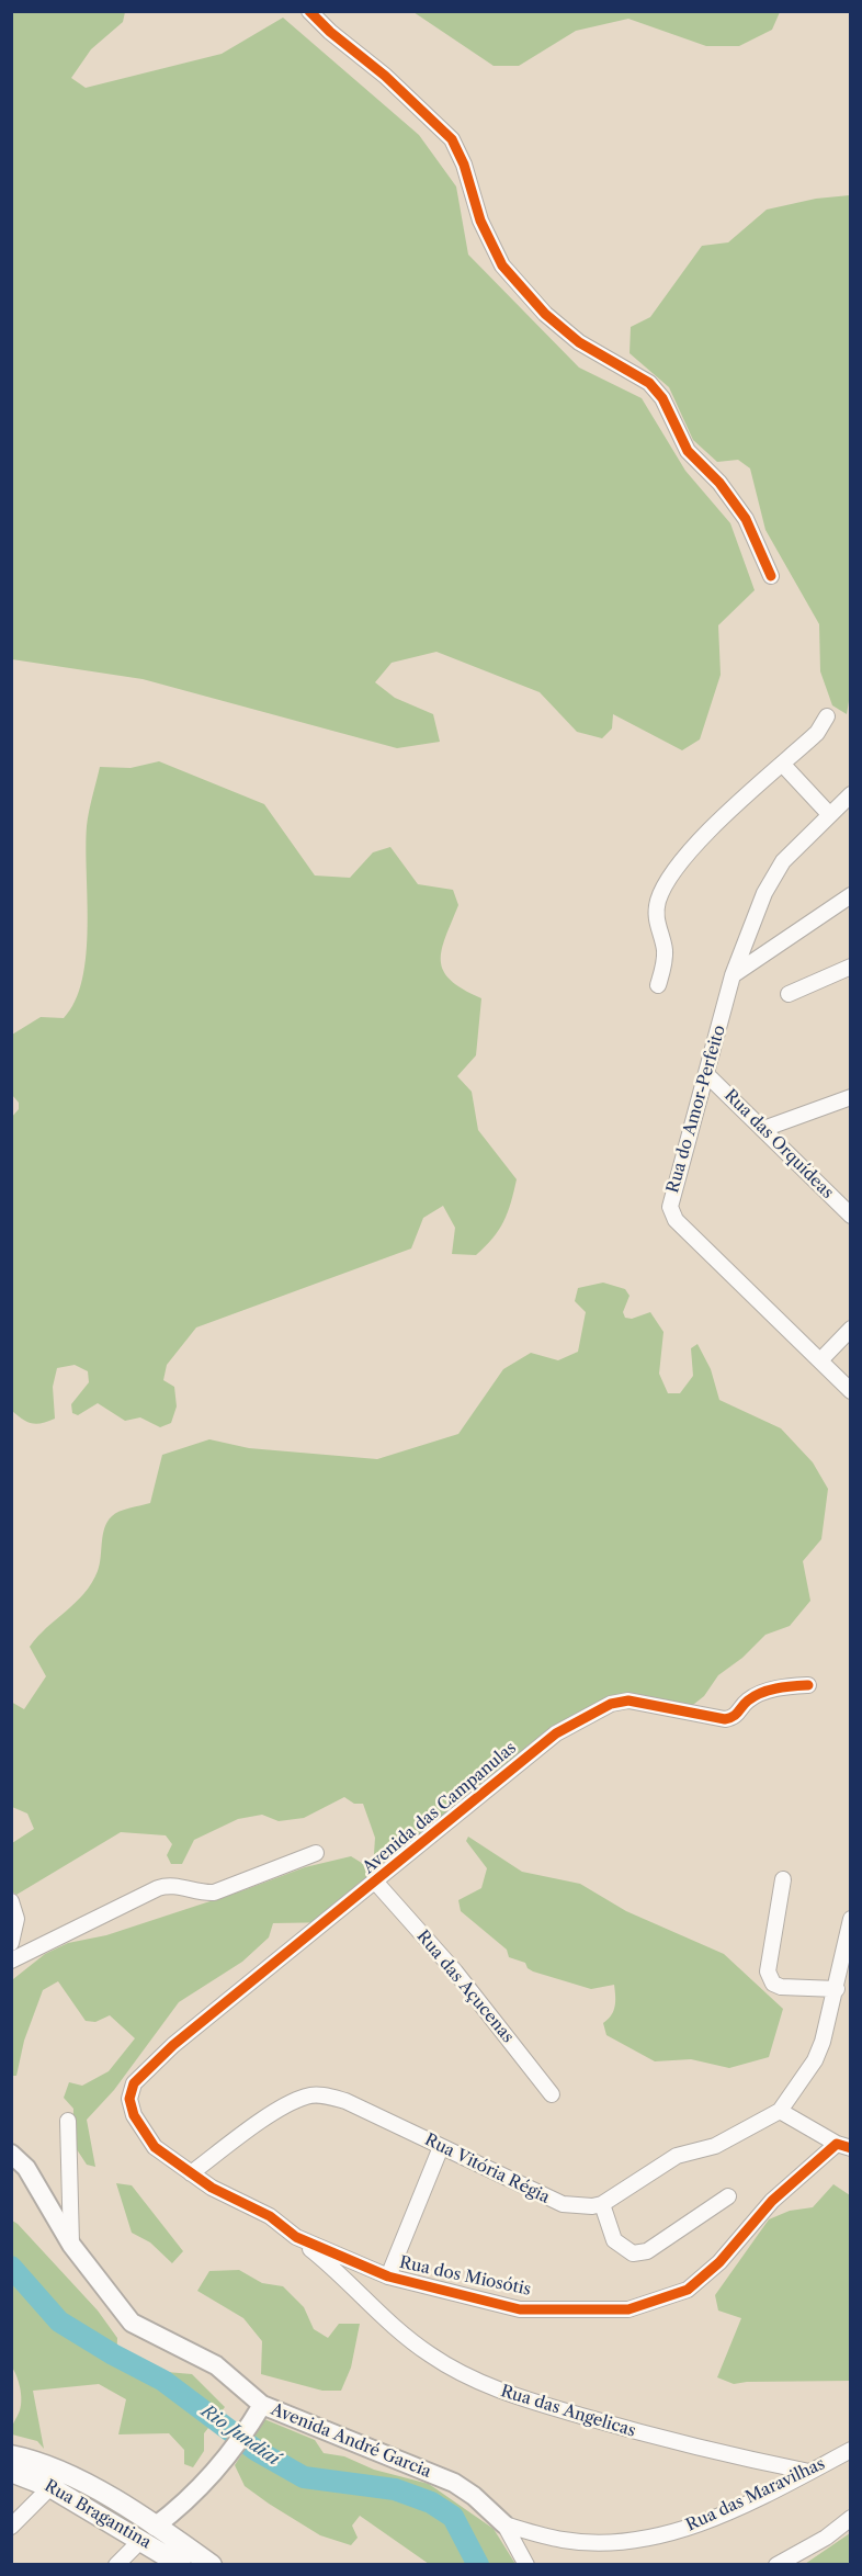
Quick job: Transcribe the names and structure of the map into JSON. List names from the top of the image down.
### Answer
{
  "streets": {
    "main road": ["Rua Bragantina"],
    "street": [
      "Rua do Amor-Perfeito",
      "Rua das Orquídeas",
      "Avenida das Campanulas",
      "Rua das Açucenas",
      "Rua Vitória Régia",
      "Rua dos Miosótis",
      "Rua das Angelicas",
      "Avenida André Garcia",
      "Rua das Maravilhas"
    ]
  },
  "crossings": [
    ["Rua do Amor-Perfeito", "Rua das Orquídeas"],
    ["Avenida das Campanulas", "Rua das Açucenas"],
    ["Avenida das Campanulas", "Rua dos Miosótis"],
    ["Rua Vitória Régia", "Rua dos Miosótis"],
    ["Rua dos Miosótis", "Rua das Angelicas"],
    ["Rua das Angelicas", "Rua das Maravilhas"],
    ["Avenida André Garcia", "Rua das Maravilhas"]
  ],
  "water": ["Rio Jundiaí"]
}
